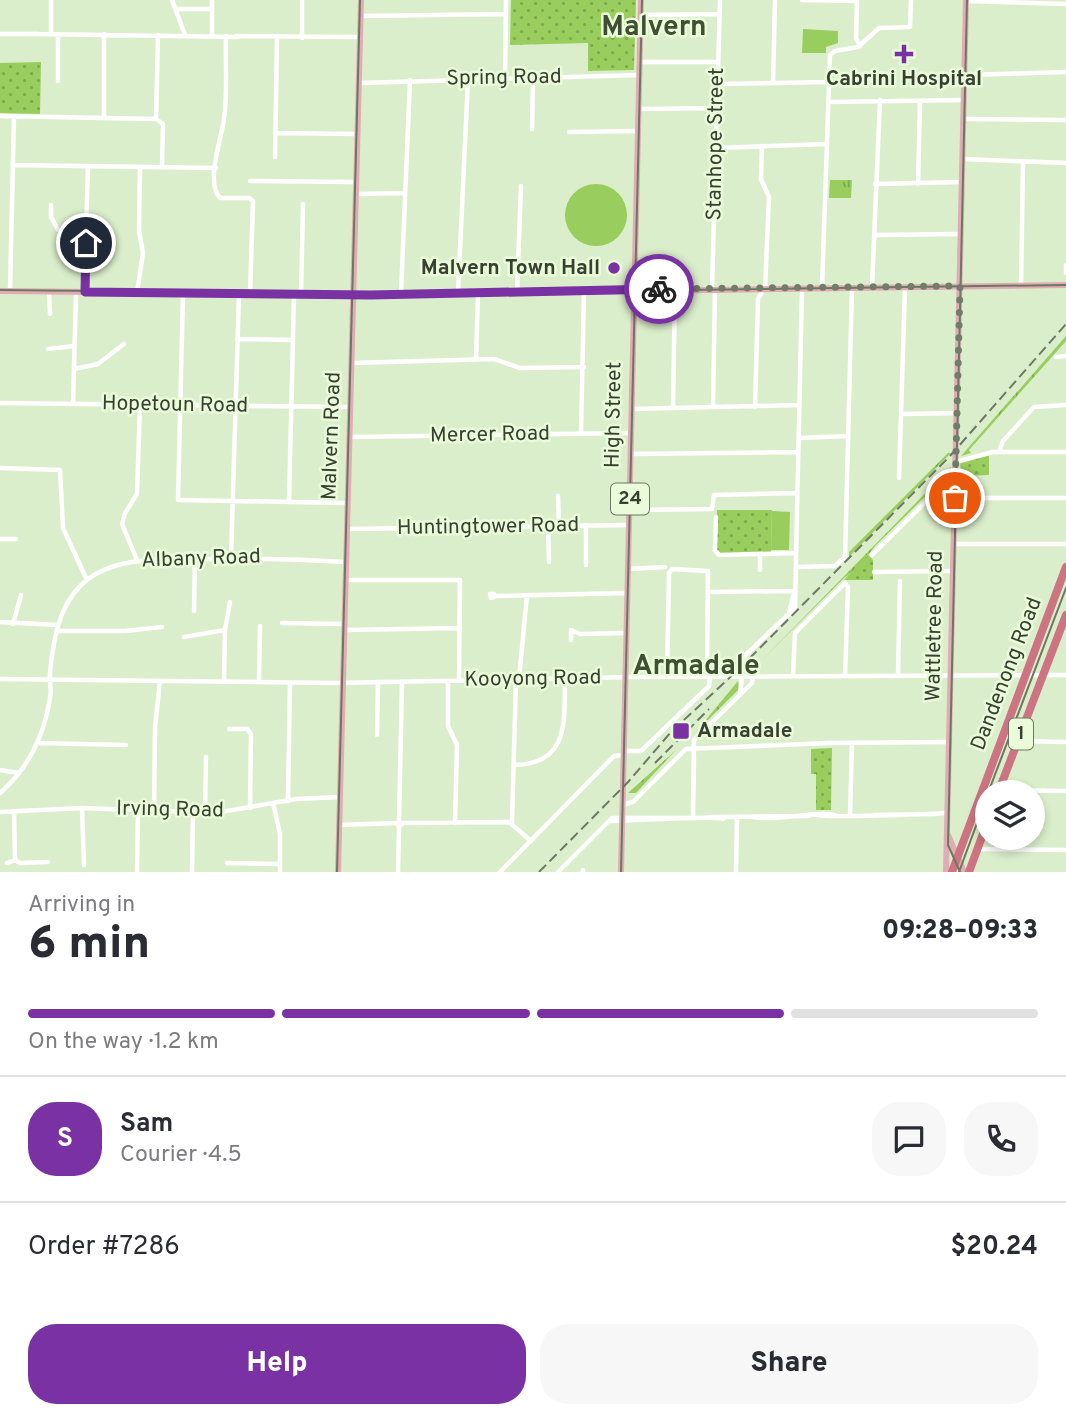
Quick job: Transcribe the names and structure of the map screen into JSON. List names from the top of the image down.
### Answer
{
  "streets": {
    "highway": ["Dandenong Road", "1"],
    "main road": [
      "High Street",
      "Malvern Road",
      "24",
      "Wattletree Road"
    ],
    "street": [
      "Spring Road",
      "Stanhope Street",
      "Hopetoun Road",
      "Mercer Road",
      "Huntingtower Road",
      "Albany Road",
      "Kooyong Road",
      "Irving Road"
    ]
  },
  "crossings": [
    ["Spring Road", "High Street"],
    ["Spring Road", "Malvern Road"],
    ["Hopetoun Road", "Malvern Road"],
    ["High Street", "Mercer Road"],
    ["High Street", "Huntingtower Road"],
    ["High Street", "Kooyong Road"],
    ["Mercer Road", "Malvern Road"],
    ["Malvern Road", "Huntingtower Road"],
    ["Malvern Road", "Albany Road"],
    ["Malvern Road", "Kooyong Road"],
    ["Malvern Road", "Irving Road"],
    ["Albany Road", "Kooyong Road"],
    ["Wattletree Road", "Dandenong Road"],
    ["Wattletree Road", "Kooyong Road"],
    ["Dandenong Road", "Kooyong Road"]
  ],
  "districts": ["Malvern", "Armadale"],
  "places": {
    "health": ["Cabrini Hospital"],
    "other": ["Malvern Town Hall"],
    "transit": ["Armadale"]
  },
  "page": {
    "heading": ["6 min", "Arriving in", "09:28–09:33"],
    "panel": [
      "Sam",
      "Courier · 4.5",
      "Order #7286",
      "$20.24"
    ],
    "bar": "On the way · 1.2 km",
    "round": "S",
    "buttons": ["Help", "Share"]
  }
}
